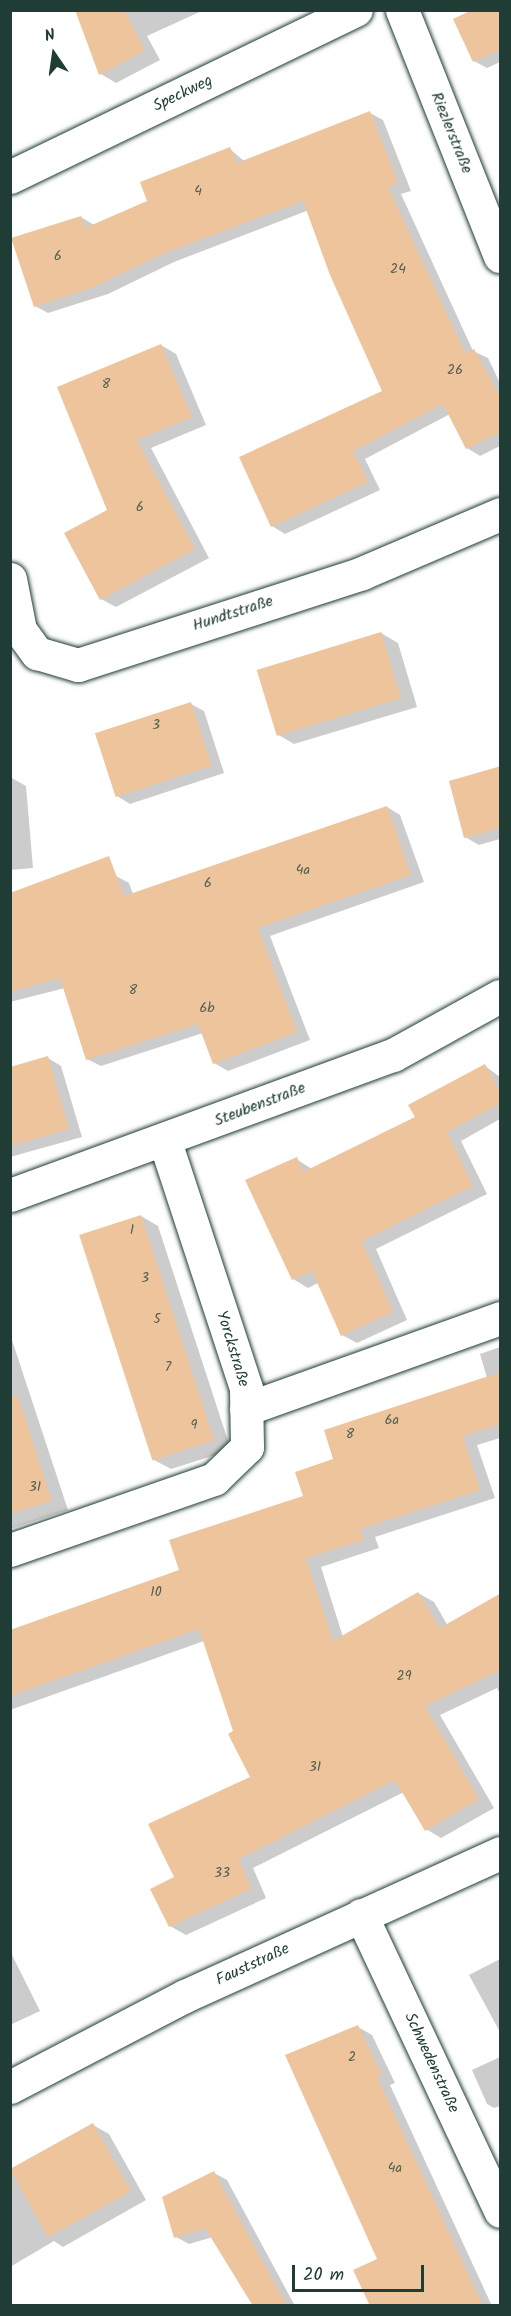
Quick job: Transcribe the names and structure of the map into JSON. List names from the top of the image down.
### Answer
{
  "streets": {
    "street": [
      "Speckweg",
      "Riezlerstraße",
      "Hundtstraße",
      "Steubenstraße",
      "Yorckstraße",
      "Fauststraße",
      "Schwedenstraße"
    ]
  },
  "crossings": [
    ["Steubenstraße", "Yorckstraße"],
    ["Fauststraße", "Schwedenstraße"]
  ],
  "house_numbers": [
    "4",
    "6",
    "24",
    "26",
    "8",
    "6",
    "3",
    "4a",
    "6",
    "8",
    "6b",
    "1",
    "3",
    "5",
    "7",
    "6a",
    "9",
    "8",
    "31",
    "10",
    "29",
    "31",
    "33",
    "2",
    "4a"
  ],
  "scale_bar": "20 m",
  "north": "top"
}
